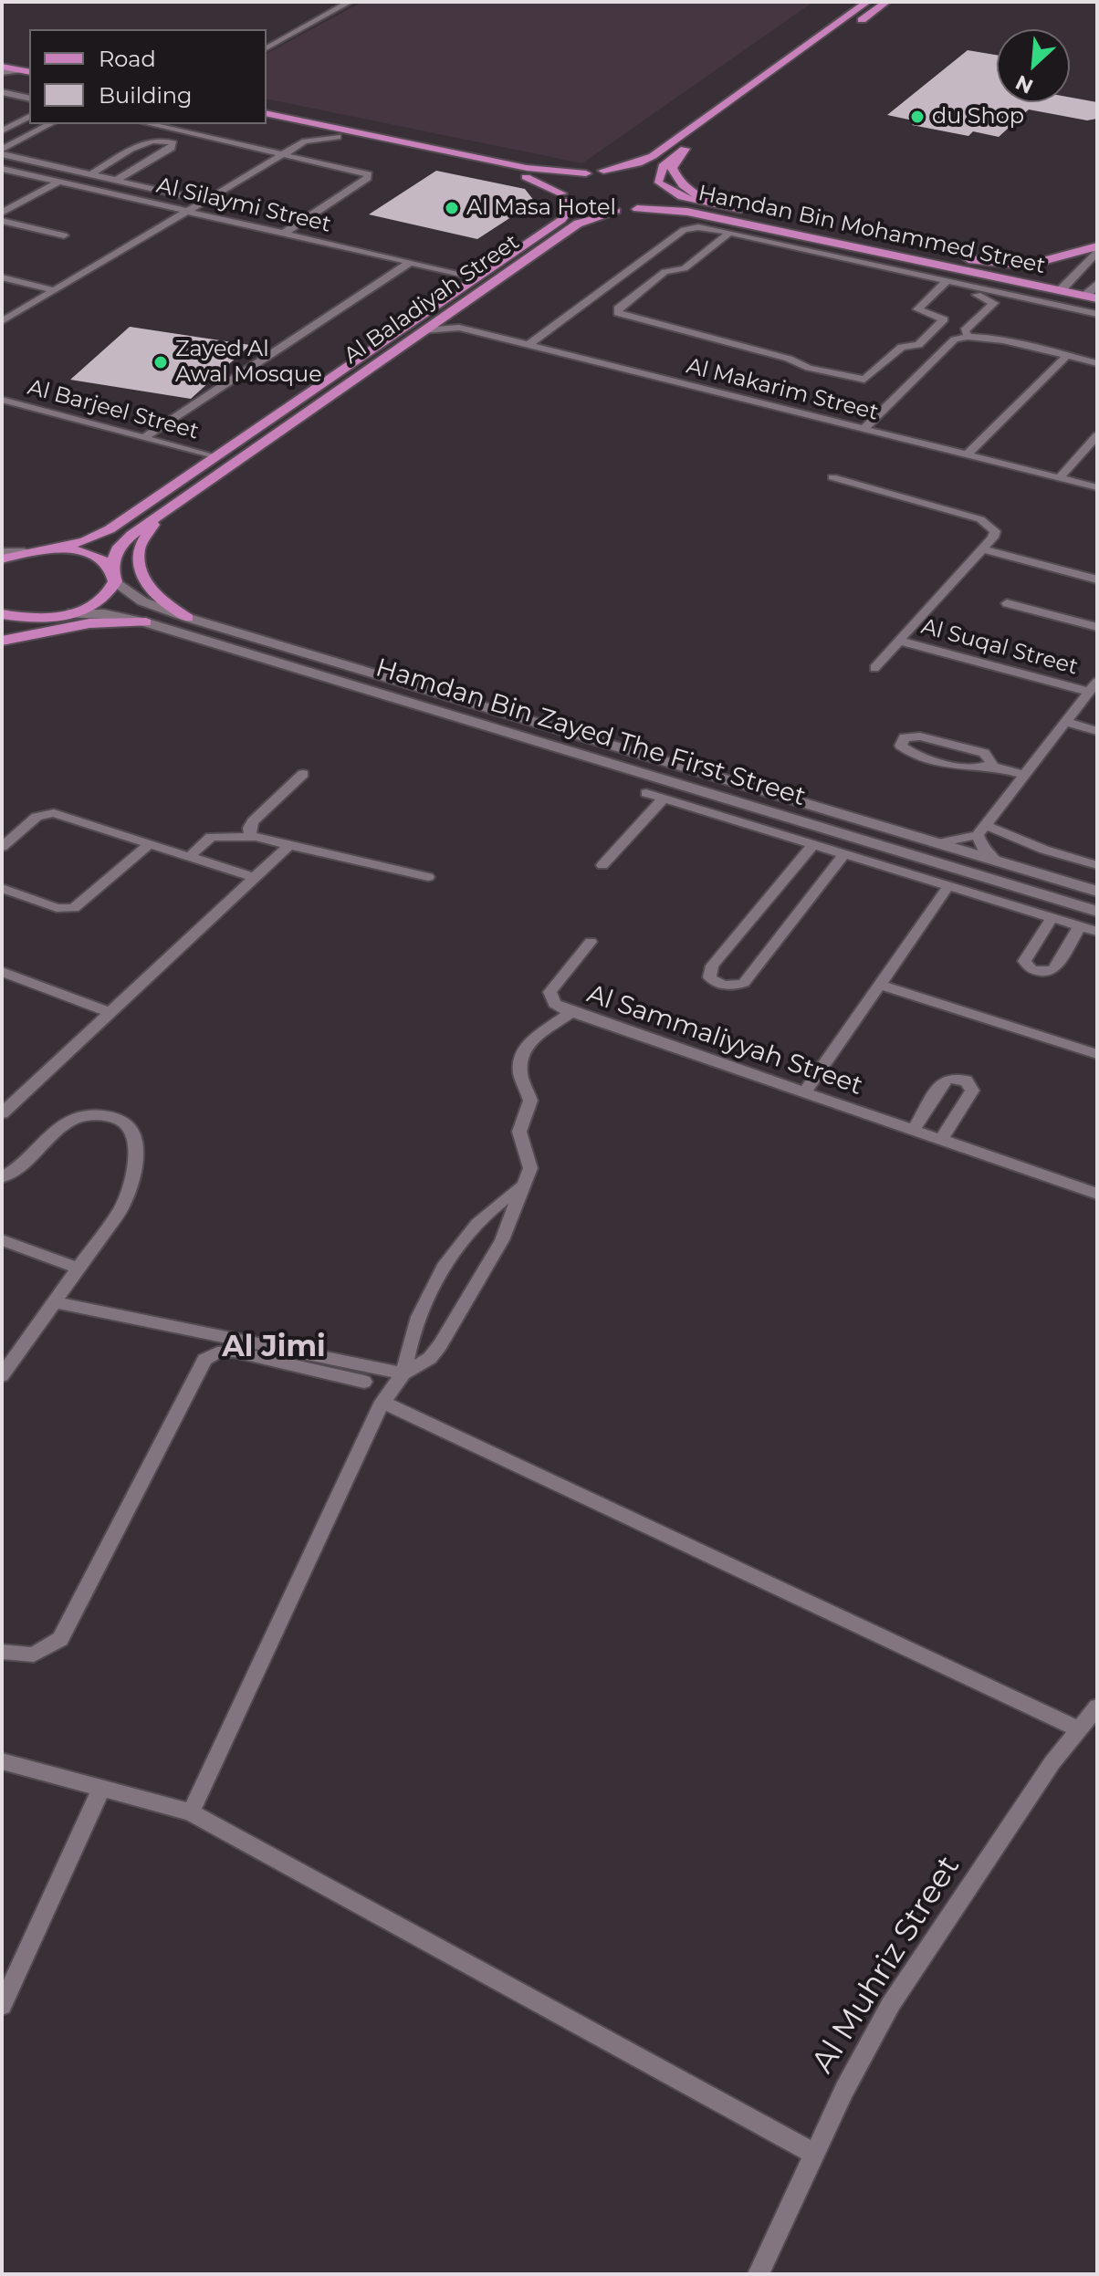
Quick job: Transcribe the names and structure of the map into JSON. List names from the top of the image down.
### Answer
{
  "streets": {
    "main road": ["Hamdan Bin Mohammed Street", "Al Baladiyah Street", "Hamdan Bin Zayed The First Street"],
    "street": [
      "Al Silaymi Street",
      "Al Makarim Street",
      "Al Barjeel Street",
      "Al Suqal Street",
      "Al Sammaliyyah Street",
      "Al Muhriz Street"
    ]
  },
  "crossings": [
    ["Al Silaymi Street", "Al Baladiyah Street"],
    ["Hamdan Bin Mohammed Street", "Al Baladiyah Street"],
    ["Al Baladiyah Street", "Al Makarim Street"],
    ["Al Baladiyah Street", "Al Barjeel Street"],
    ["Al Baladiyah Street", "Hamdan Bin Zayed The First Street"]
  ],
  "districts": ["Al Jimi"],
  "places": ["du Shop", "Al Masa Hotel", "Zayed Al Awal Mosque"],
  "legend": ["Road", "Building"],
  "north": "bottom left"
}
